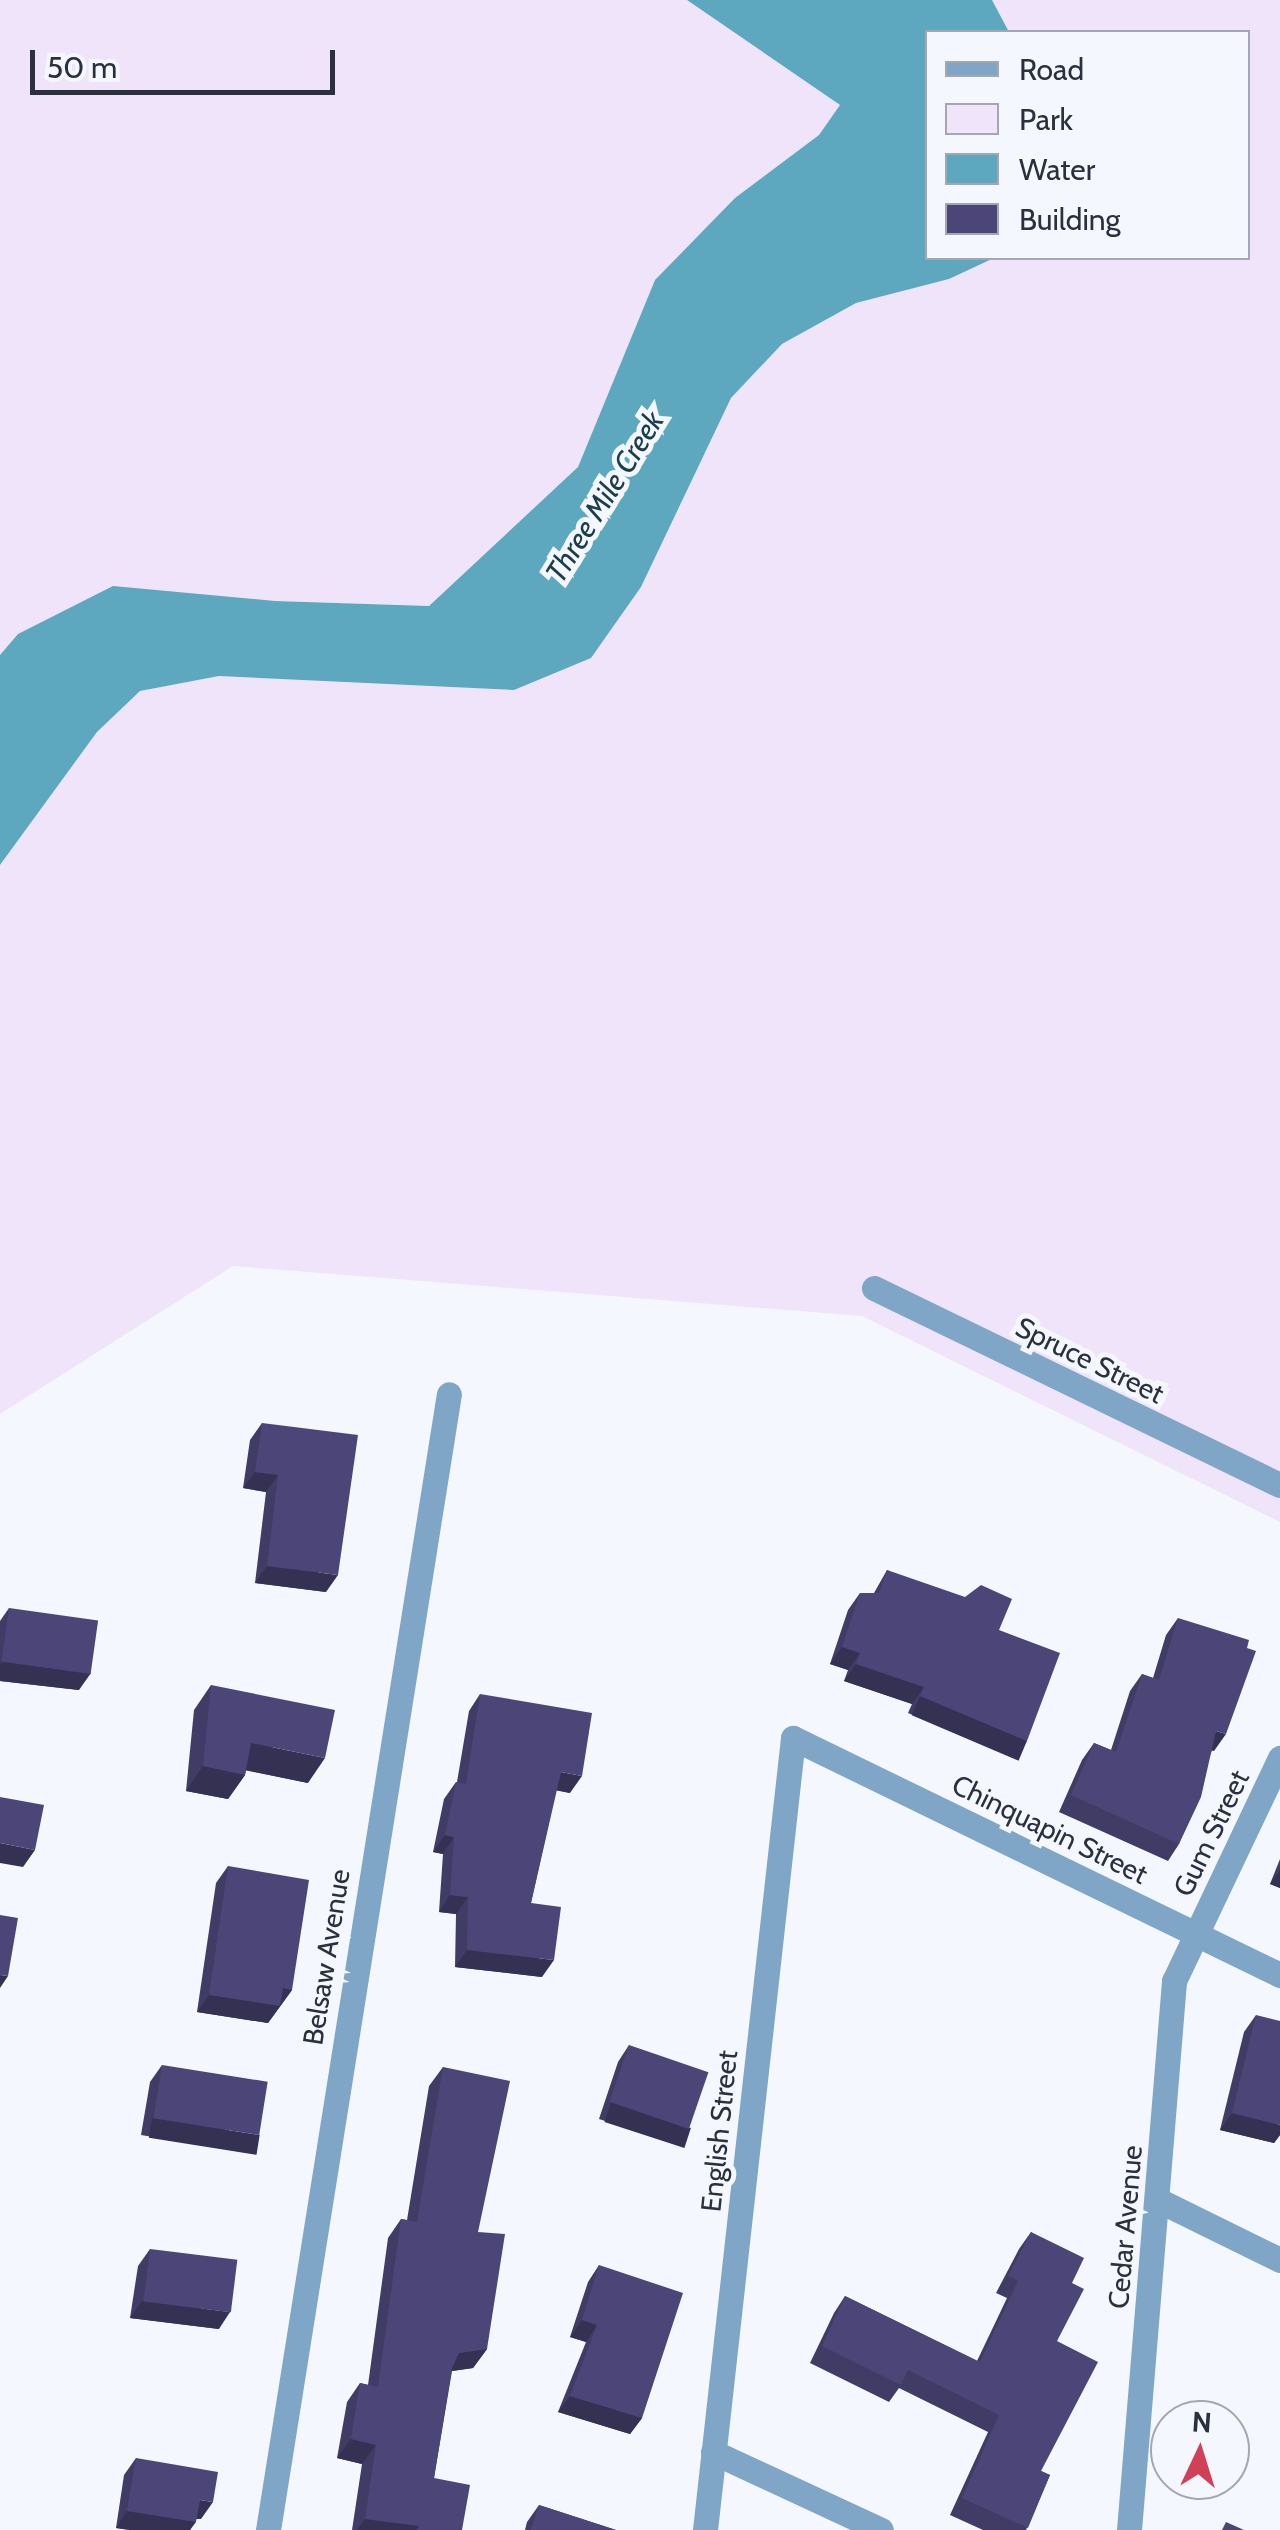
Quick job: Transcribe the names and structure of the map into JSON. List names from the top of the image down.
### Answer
{
  "streets": {
    "street": [
      "Spruce Street",
      "Chinquapin Street",
      "Gum Street",
      "Belsaw Avenue",
      "English Street",
      "Cedar Avenue"
    ]
  },
  "crossings": [
    ["Chinquapin Street", "Gum Street"],
    ["Chinquapin Street", "English Street"],
    ["Chinquapin Street", "Cedar Avenue"],
    ["Gum Street", "Cedar Avenue"]
  ],
  "water": ["Three Mile Creek"],
  "legend": [
    "Road",
    "Park",
    "Water",
    "Building"
  ],
  "scale_bar": "50 m",
  "north": "top"
}
